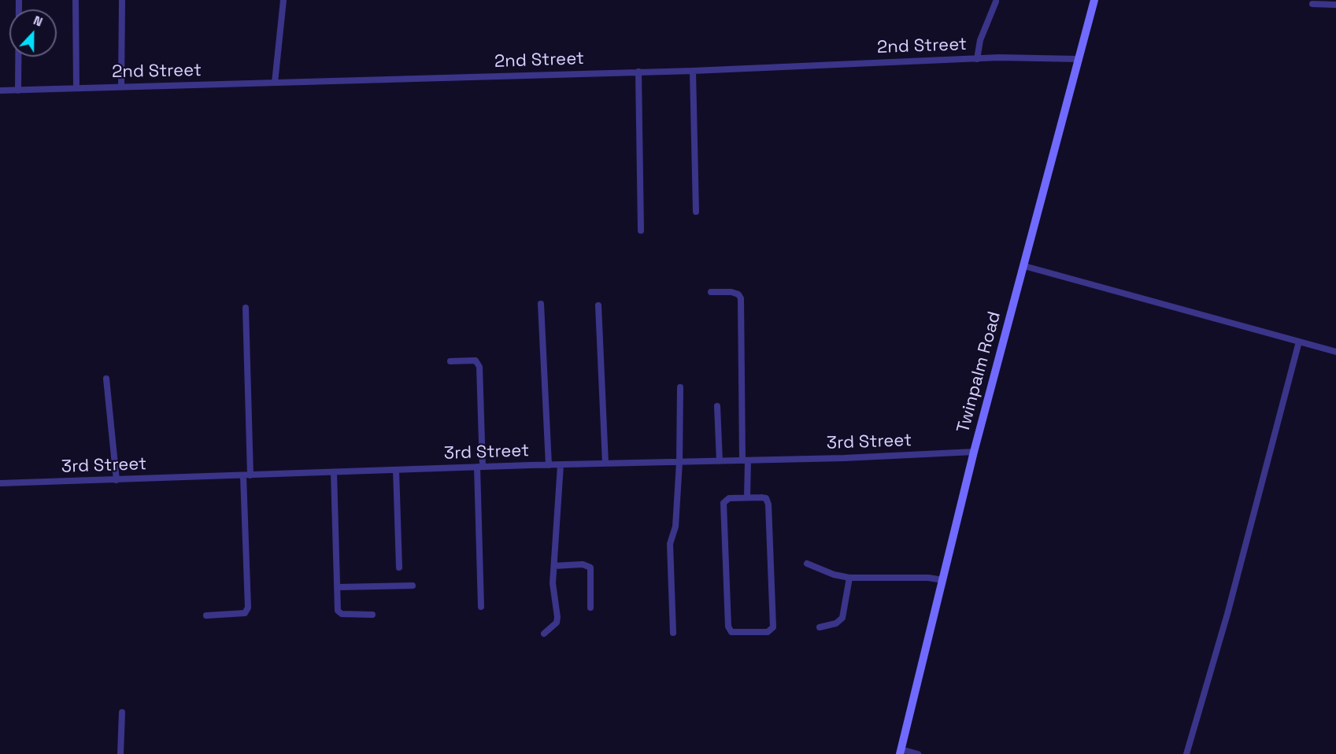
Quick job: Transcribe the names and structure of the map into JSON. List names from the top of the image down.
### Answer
{
  "streets": {
    "main road": ["Twinpalm Road"],
    "street": ["2nd Street", "3rd Street"]
  },
  "crossings": [
    ["2nd Street", "Twinpalm Road"],
    ["Twinpalm Road", "3rd Street"]
  ],
  "north": "top"
}
